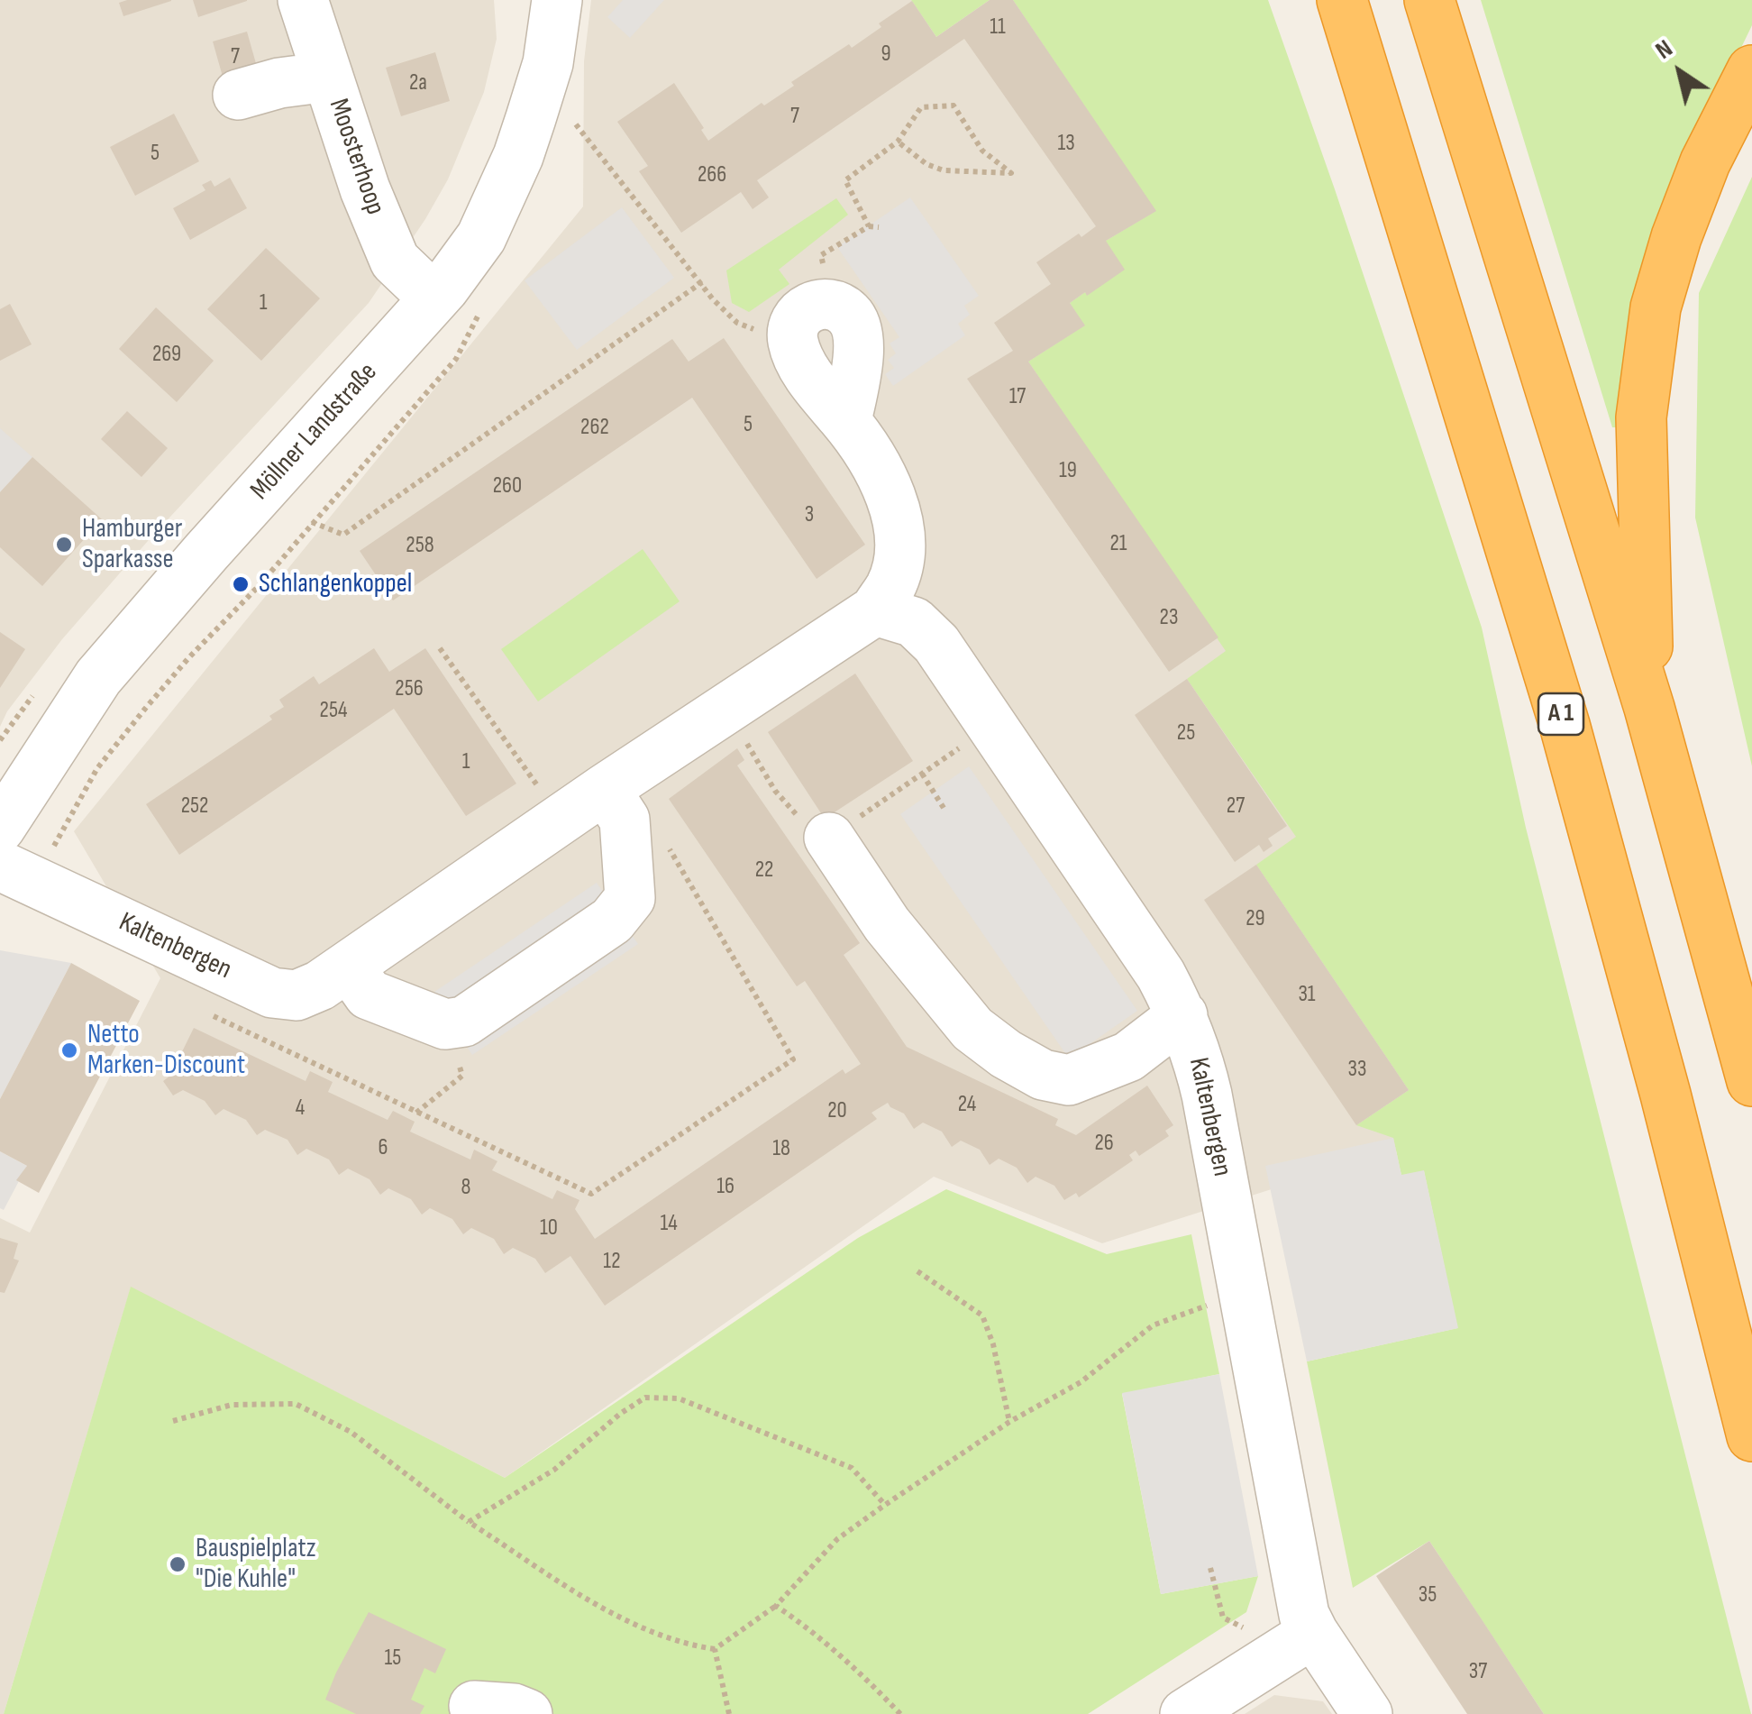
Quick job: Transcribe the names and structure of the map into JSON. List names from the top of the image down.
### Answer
{
  "streets": {
    "highway": ["A 1"],
    "street": ["Moosterhoop", "Möllner Landstraße", "Kaltenbergen"]
  },
  "crossings": [
    ["Moosterhoop", "Möllner Landstraße"]
  ],
  "places": [
    "Hamburger Sparkasse",
    "Schlangenkoppel",
    "Netto Marken-Discount",
    "Bauspielplatz \"Die Kuhle\""
  ],
  "house_numbers": [
    "11",
    "9",
    "7",
    "2a",
    "7",
    "13",
    "5",
    "266",
    "1",
    "269",
    "17",
    "5",
    "262",
    "19",
    "260",
    "3",
    "21",
    "258",
    "23",
    "256",
    "254",
    "25",
    "1",
    "252",
    "27",
    "22",
    "29",
    "31",
    "33",
    "24",
    "4",
    "20",
    "26",
    "6",
    "18",
    "16",
    "8",
    "14",
    "10",
    "12",
    "35",
    "15",
    "37"
  ],
  "north": "top left"
}
